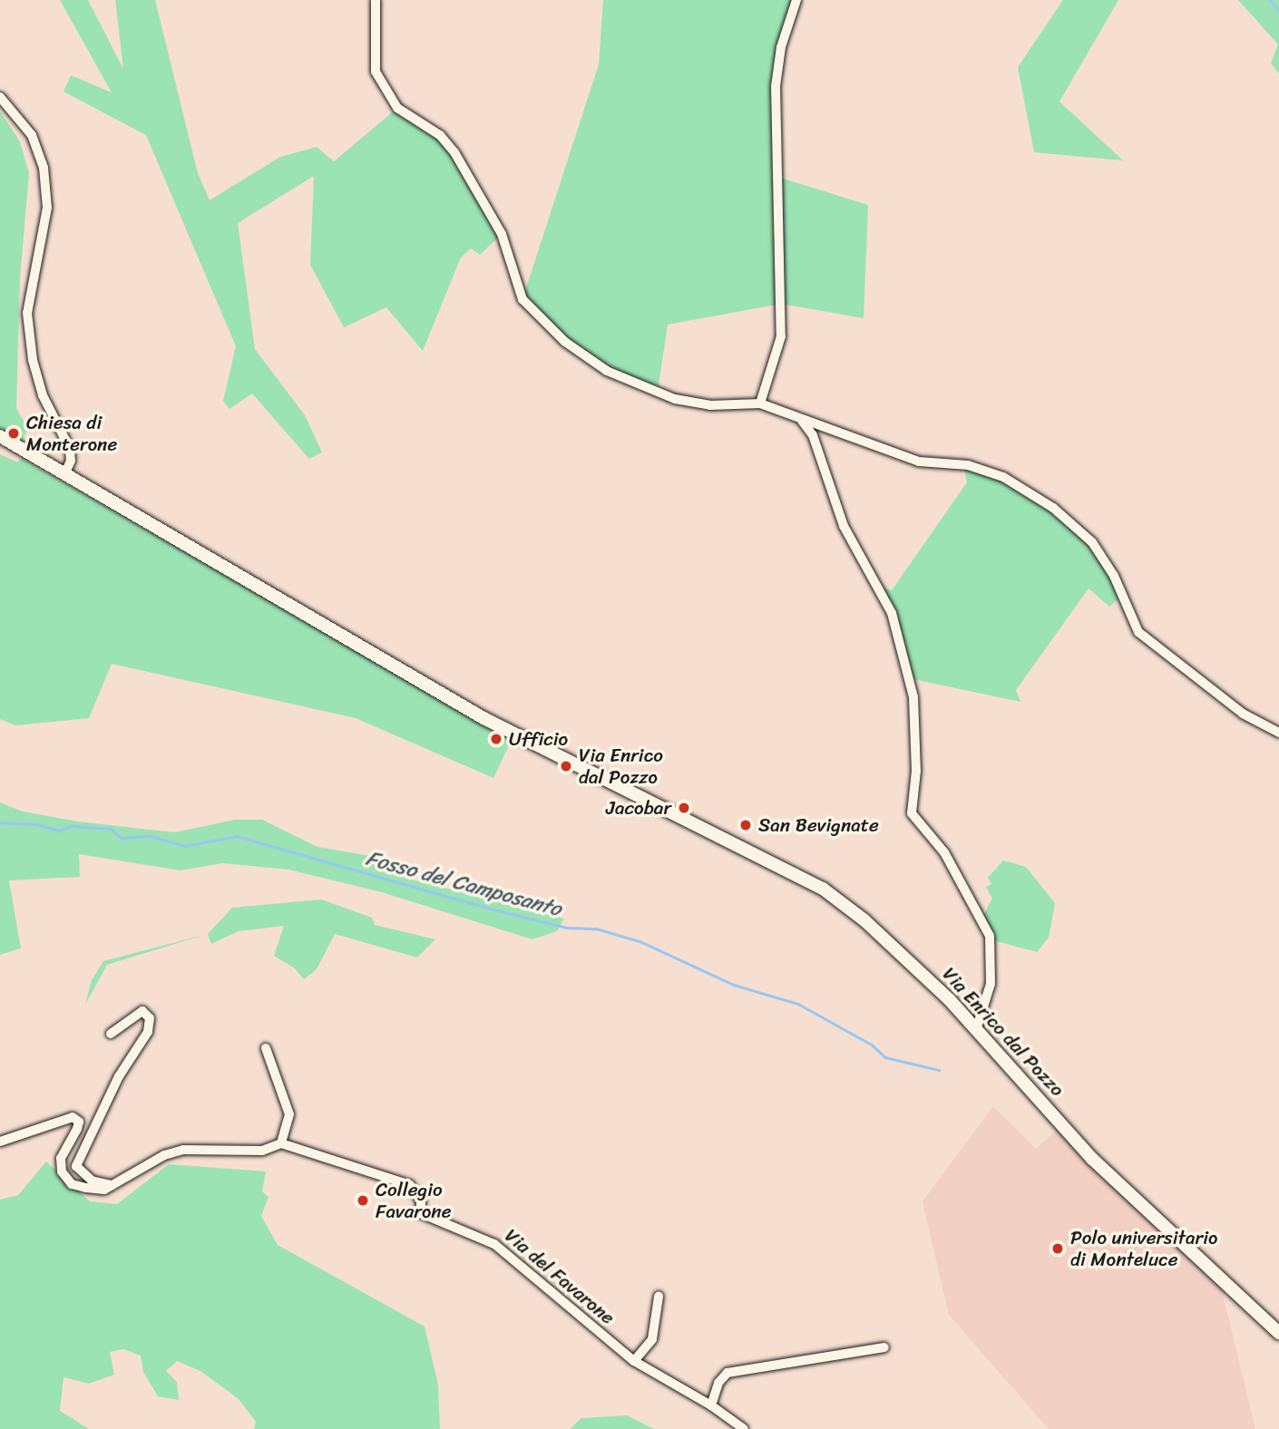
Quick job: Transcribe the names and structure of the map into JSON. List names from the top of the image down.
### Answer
{
  "streets": {
    "street": ["Via Enrico dal Pozzo", "Via del Favarone"]
  },
  "water": ["Fosso del Camposanto"],
  "places": [
    "Chiesa di Monterone",
    "Ufficio",
    "Via Enrico dal Pozzo",
    "Jacobar",
    "San Bevignate",
    "Collegio Favarone",
    "Polo universitario di Monteluce"
  ]
}
